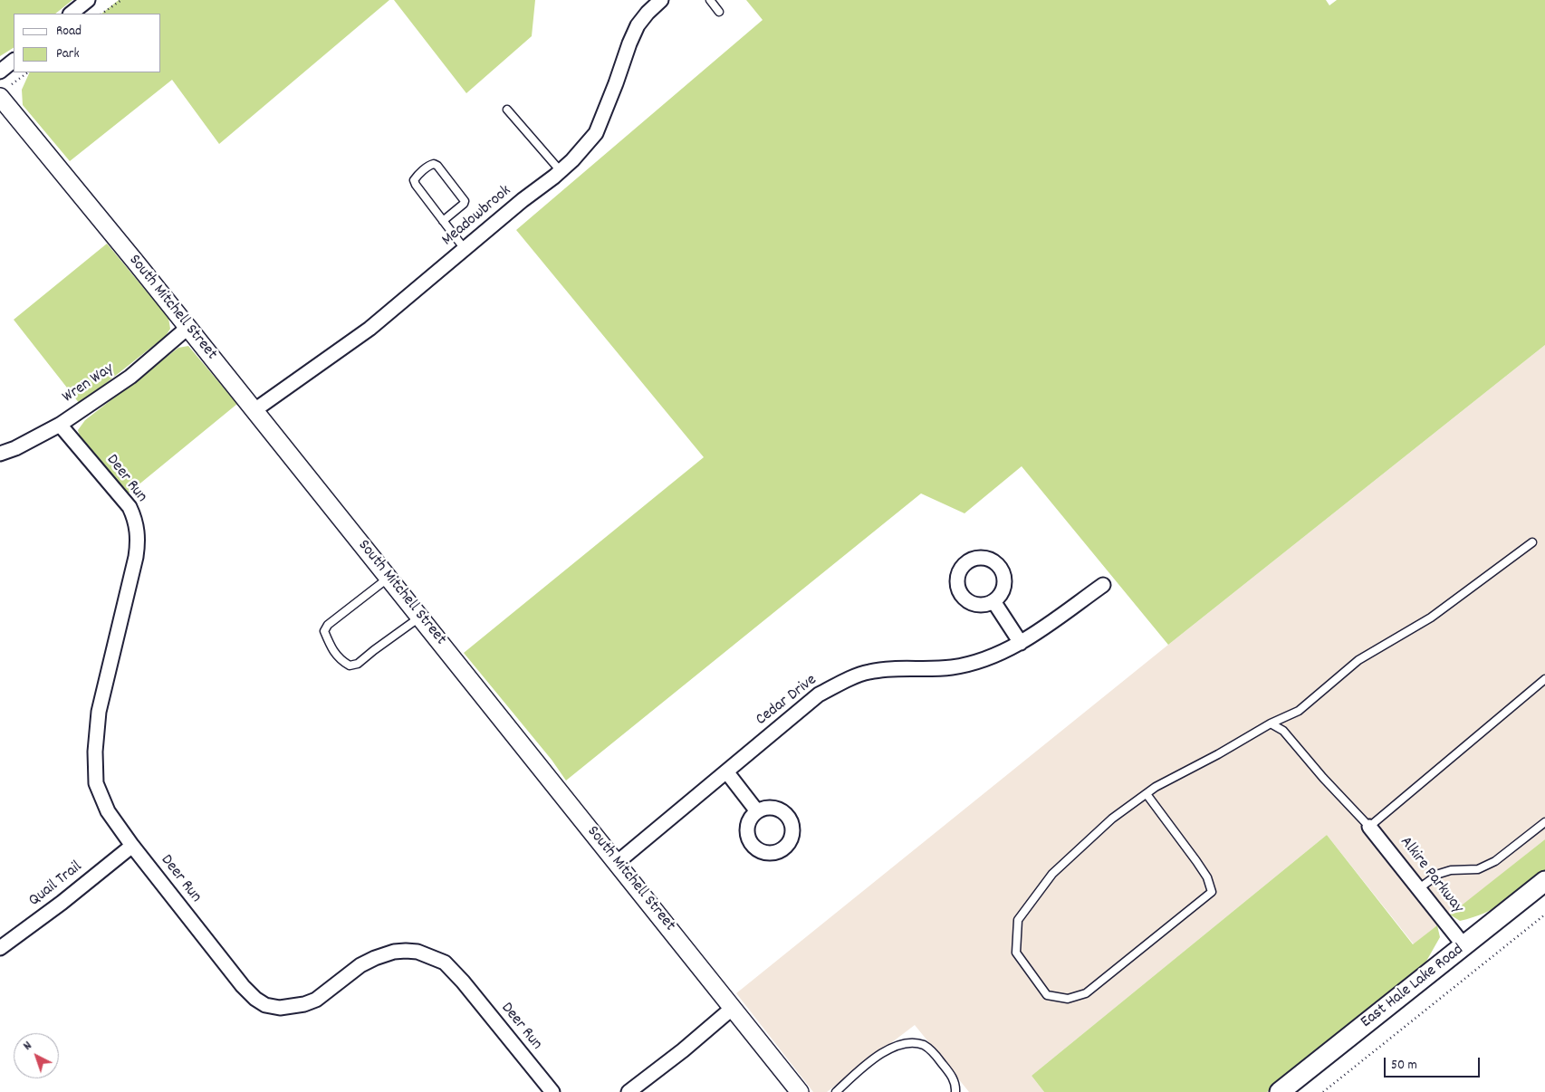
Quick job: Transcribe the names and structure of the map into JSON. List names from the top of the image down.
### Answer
{
  "streets": {
    "main road": ["East Hale Lake Road"],
    "street": [
      "Meadowbrook",
      "South Mitchell Street",
      "Wren Way",
      "Deer Run",
      "Cedar Drive",
      "Alkire Parkway",
      "Quail Trail"
    ]
  },
  "crossings": [
    ["Meadowbrook", "South Mitchell Street"],
    ["South Mitchell Street", "Wren Way"],
    ["South Mitchell Street", "Cedar Drive"],
    ["Wren Way", "Deer Run"],
    ["Deer Run", "Quail Trail"],
    ["Alkire Parkway", "East Hale Lake Road"]
  ],
  "legend": ["Road", "Park"],
  "scale_bar": "50 m",
  "north": "top left"
}
